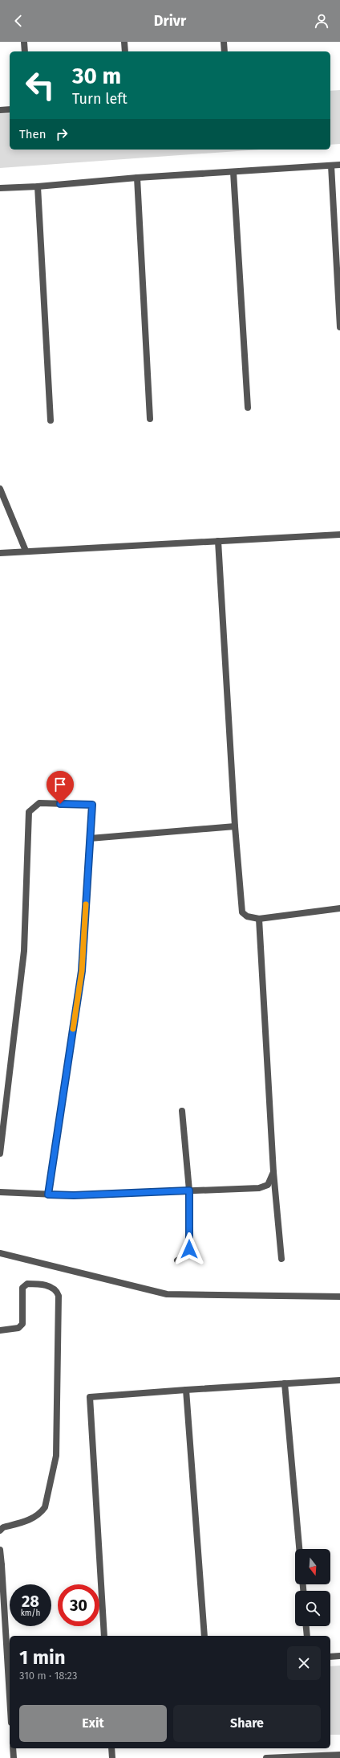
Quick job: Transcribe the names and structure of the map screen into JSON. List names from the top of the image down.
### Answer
{
  "north": "bottom",
  "page": {
    "header": "Drivr",
    "turn": ["30 m", "Turn left"],
    "then": "Then",
    "speed": "28 km/h",
    "limit": "30",
    "heading": ["1 min", "310 m · 18:23"],
    "buttons": ["Exit", "Share"]
  }
}
